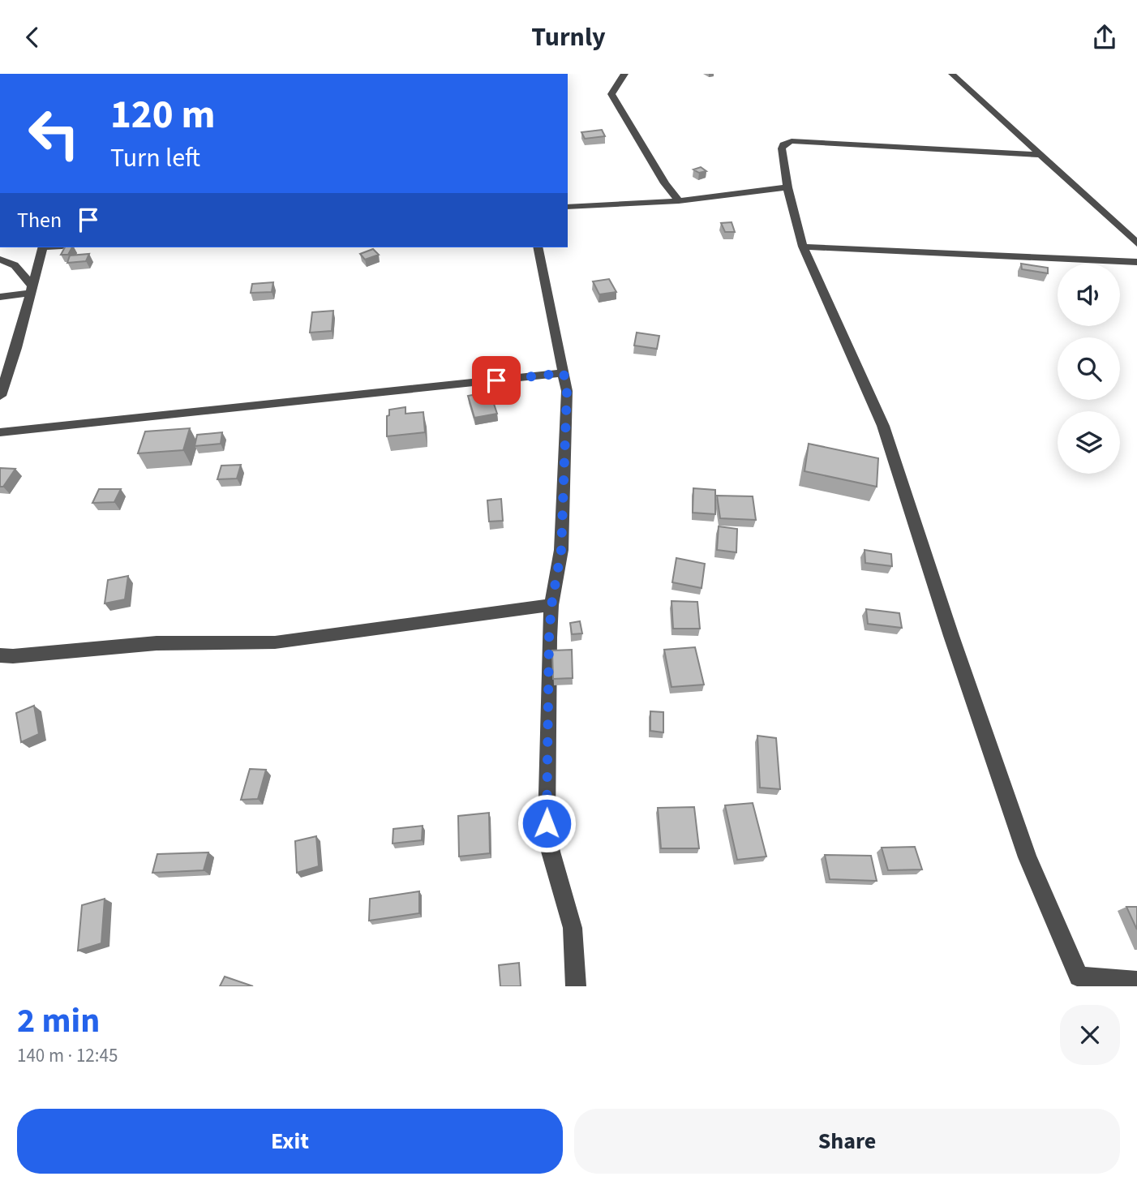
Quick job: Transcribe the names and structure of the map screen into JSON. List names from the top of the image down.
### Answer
{
  "page": {
    "header": "Turnly",
    "turn": ["120 m", "Turn left"],
    "then": "Then",
    "heading": ["2 min", "140 m · 12:45"],
    "buttons": ["Exit", "Share"]
  }
}
